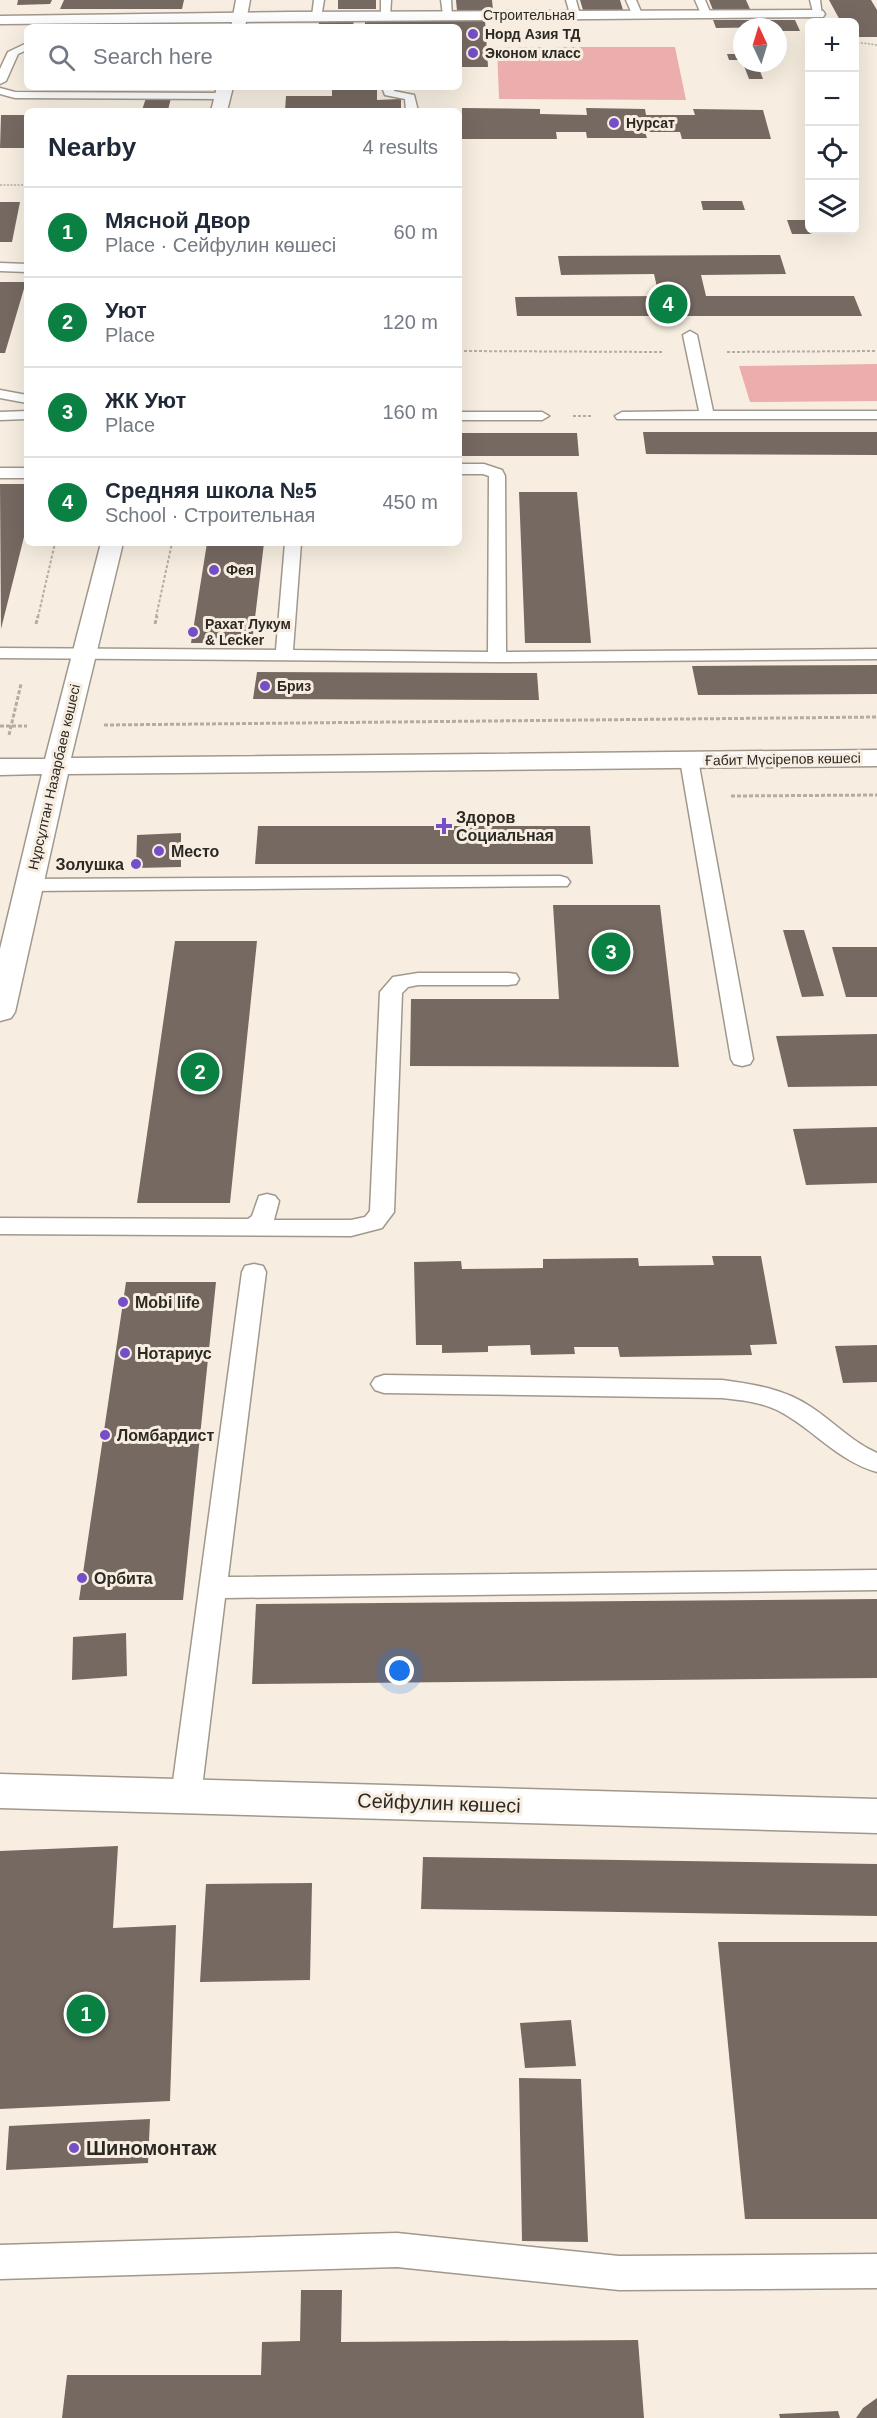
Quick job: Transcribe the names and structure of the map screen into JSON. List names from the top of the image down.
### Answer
{
  "streets": {
    "street": [
      "Строительная",
      "Ғабит Мүсірепов көшесі",
      "Нұрсұлтан Назарбаев көшесі",
      "Сейфулин көшесі"
    ]
  },
  "crossings": [
    ["Ғабит Мүсірепов көшесі", "Нұрсұлтан Назарбаев көшесі"]
  ],
  "places": {
    "other": [
      "Норд Азия ТД",
      "Эконом класс",
      "Нурсат",
      "Фея",
      "Рахат Лукум & Lecker",
      "Бриз",
      "Место",
      "Золушка",
      "Mobi life",
      "Нотариус",
      "Ломбардист",
      "Орбита",
      "Шиномонтаж"
    ],
    "health": ["Здоров Социальная"]
  },
  "north": "top",
  "page": {
    "map_buttons": ["+", "−"],
    "search": "Search here",
    "heading": ["Nearby", "4 results"],
    "list": [
      {
        "mark": "1",
        "name": "Мясной Двор",
        "note": "Place · Сейфулин көшесі",
        "value": "60 m"
      },
      {
        "mark": "2",
        "name": "Уют",
        "note": "Place",
        "value": "120 m"
      },
      {
        "mark": "3",
        "name": "ЖК Уют",
        "note": "Place",
        "value": "160 m"
      },
      {
        "mark": "4",
        "name": "Средняя школа №5",
        "note": "School · Строительная",
        "value": "450 m"
      }
    ],
    "pins": [
      "4",
      "3",
      "2",
      "1"
    ]
  }
}
